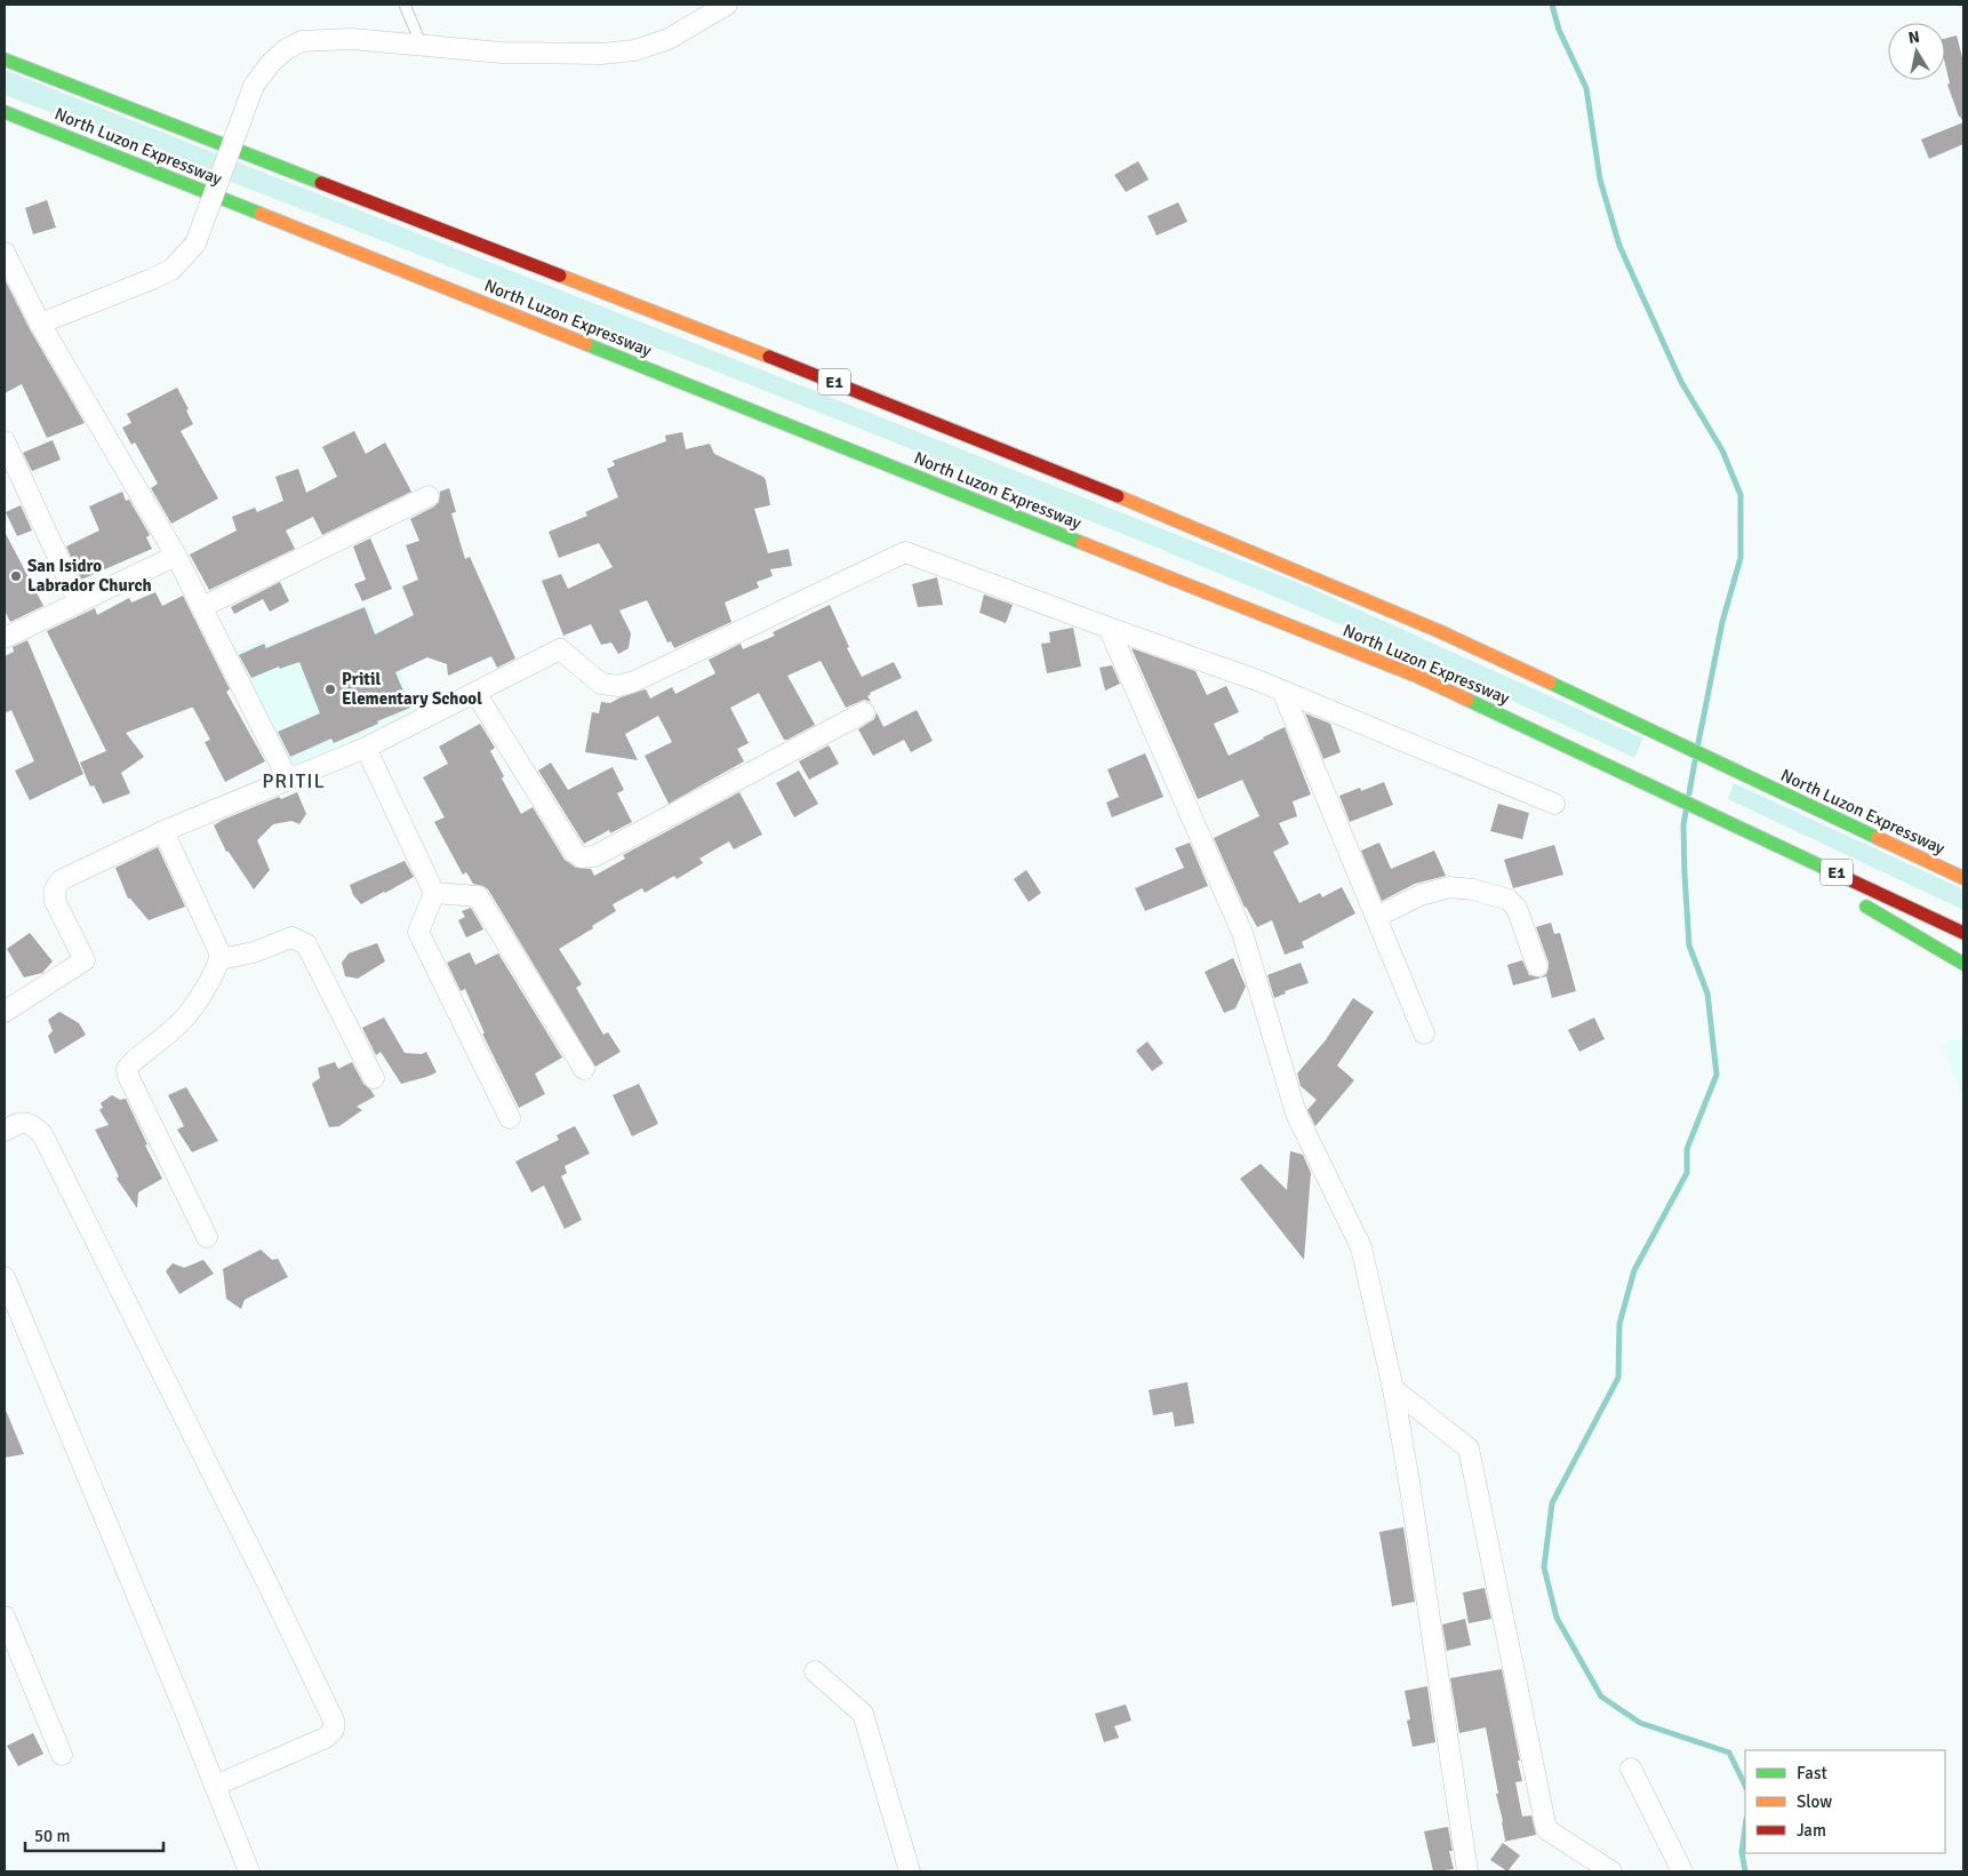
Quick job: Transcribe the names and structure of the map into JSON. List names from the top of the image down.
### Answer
{
  "streets": {
    "highway": ["North Luzon Expressway", "E1"]
  },
  "districts": ["PRITIL"],
  "places": ["San Isidro Labrador Church", "Pritil Elementary School"],
  "legend": ["Fast", "Slow", "Jam"],
  "scale_bar": "50 m",
  "north": "top"
}
